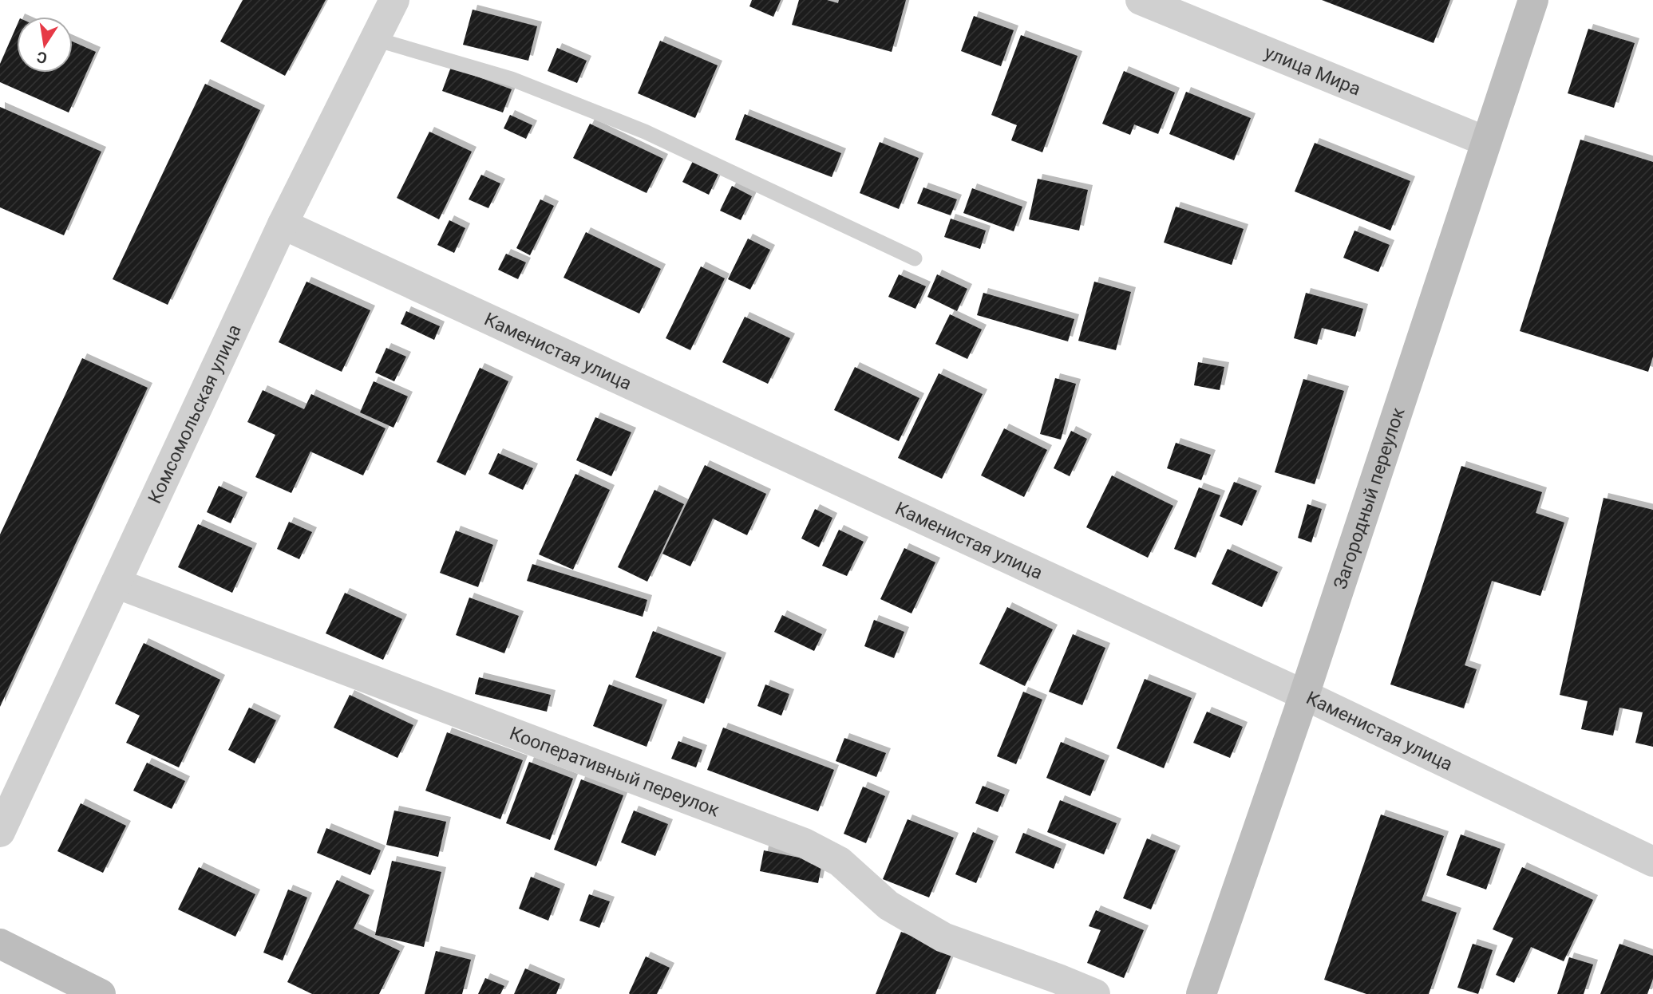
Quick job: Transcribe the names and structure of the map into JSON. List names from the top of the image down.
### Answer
{
  "streets": {
    "street": [
      "улица Мира",
      "Каменистая улица",
      "Комсомольская улица",
      "Загородный переулок",
      "Кооперативный переулок"
    ]
  },
  "crossings": [
    ["улица Мира", "Загородный переулок"],
    ["Каменистая улица", "Комсомольская улица"],
    ["Каменистая улица", "Загородный переулок"],
    ["Комсомольская улица", "Кооперативный переулок"]
  ],
  "north": "bottom"
}
